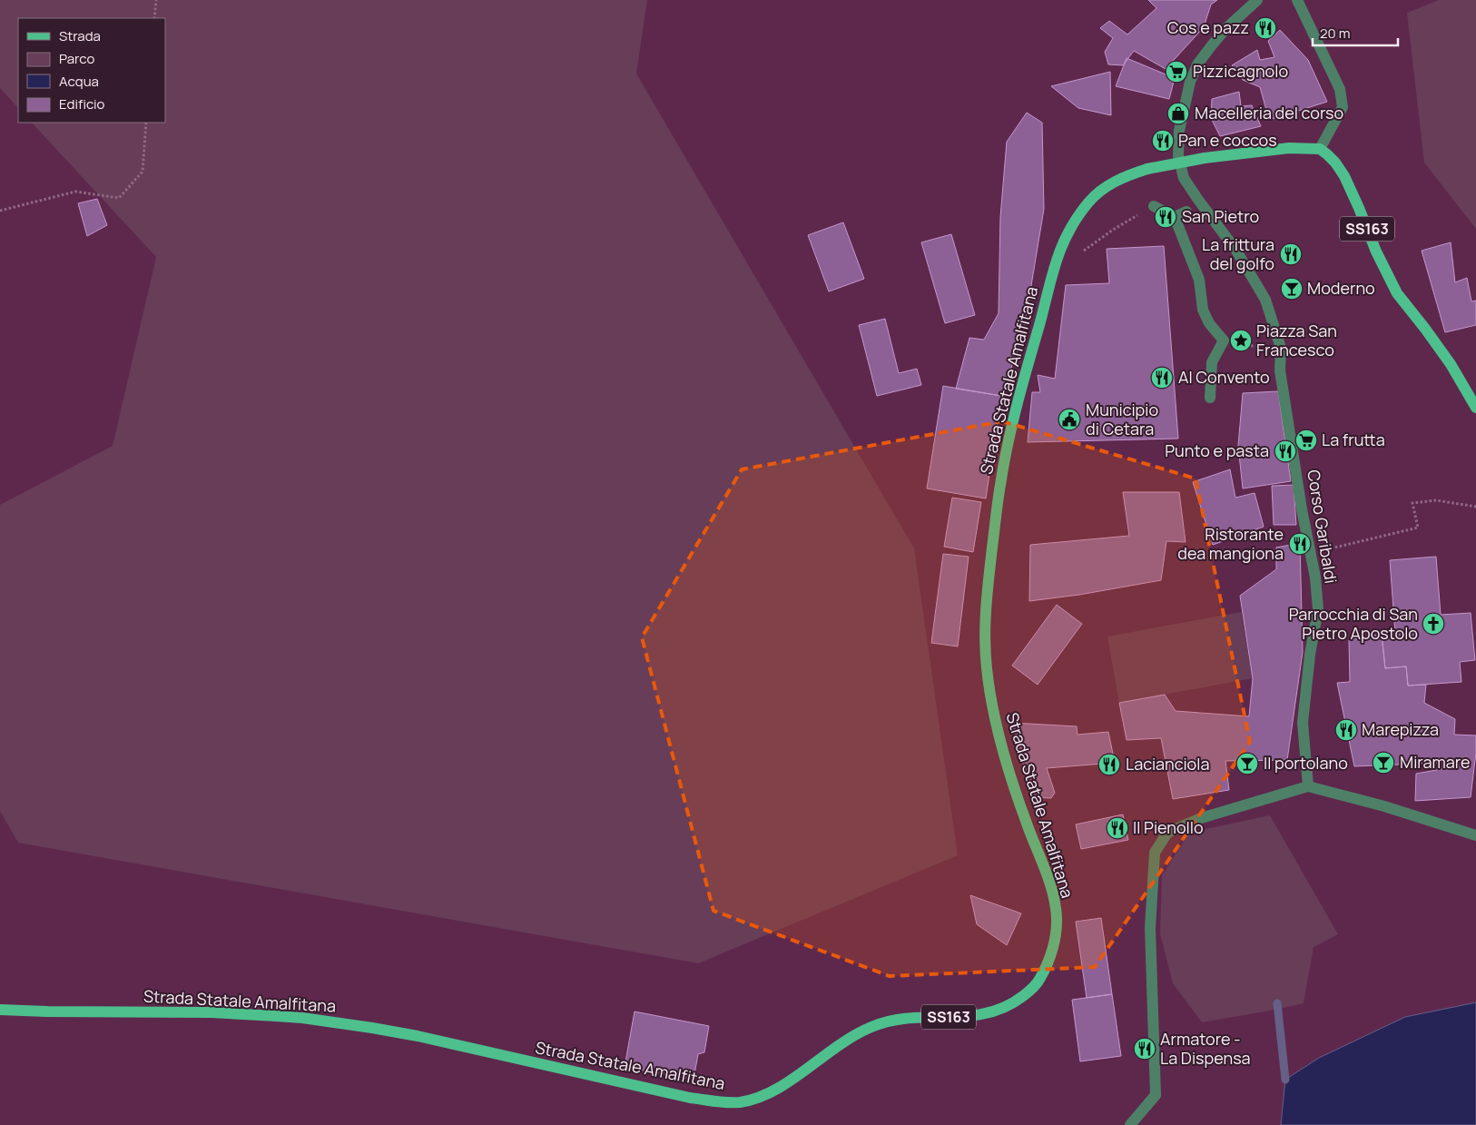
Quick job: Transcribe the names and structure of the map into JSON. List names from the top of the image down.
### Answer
{
  "streets": {
    "main road": ["SS163", "Strada Statale Amalfitana"],
    "street": ["Corso Garibaldi"]
  },
  "crossings": [
    ["SS163", "Strada Statale Amalfitana"]
  ],
  "places": {
    "restaurant": [
      "Cos e pazz",
      "Pan e coccos",
      "San Pietro",
      "La frittura del golfo",
      "Al Convento",
      "Punto e pasta",
      "Ristorante dea mangiona",
      "Marepizza",
      "Lacianciola",
      "Il Pienollo",
      "Armatore - La Dispensa"
    ],
    "supermarket": ["Pizzicagnolo", "La frutta"],
    "shop": ["Macelleria del corso"],
    "bar": ["Moderno", "Miramare", "Il portolano"],
    "place": ["Piazza San Francesco"],
    "public building": ["Municipio di Cetara"],
    "church": ["Parrocchia di San Pietro Apostolo"]
  },
  "legend": [
    "Strada",
    "Parco",
    "Acqua",
    "Edificio"
  ],
  "scale_bar": "20 m"
}
